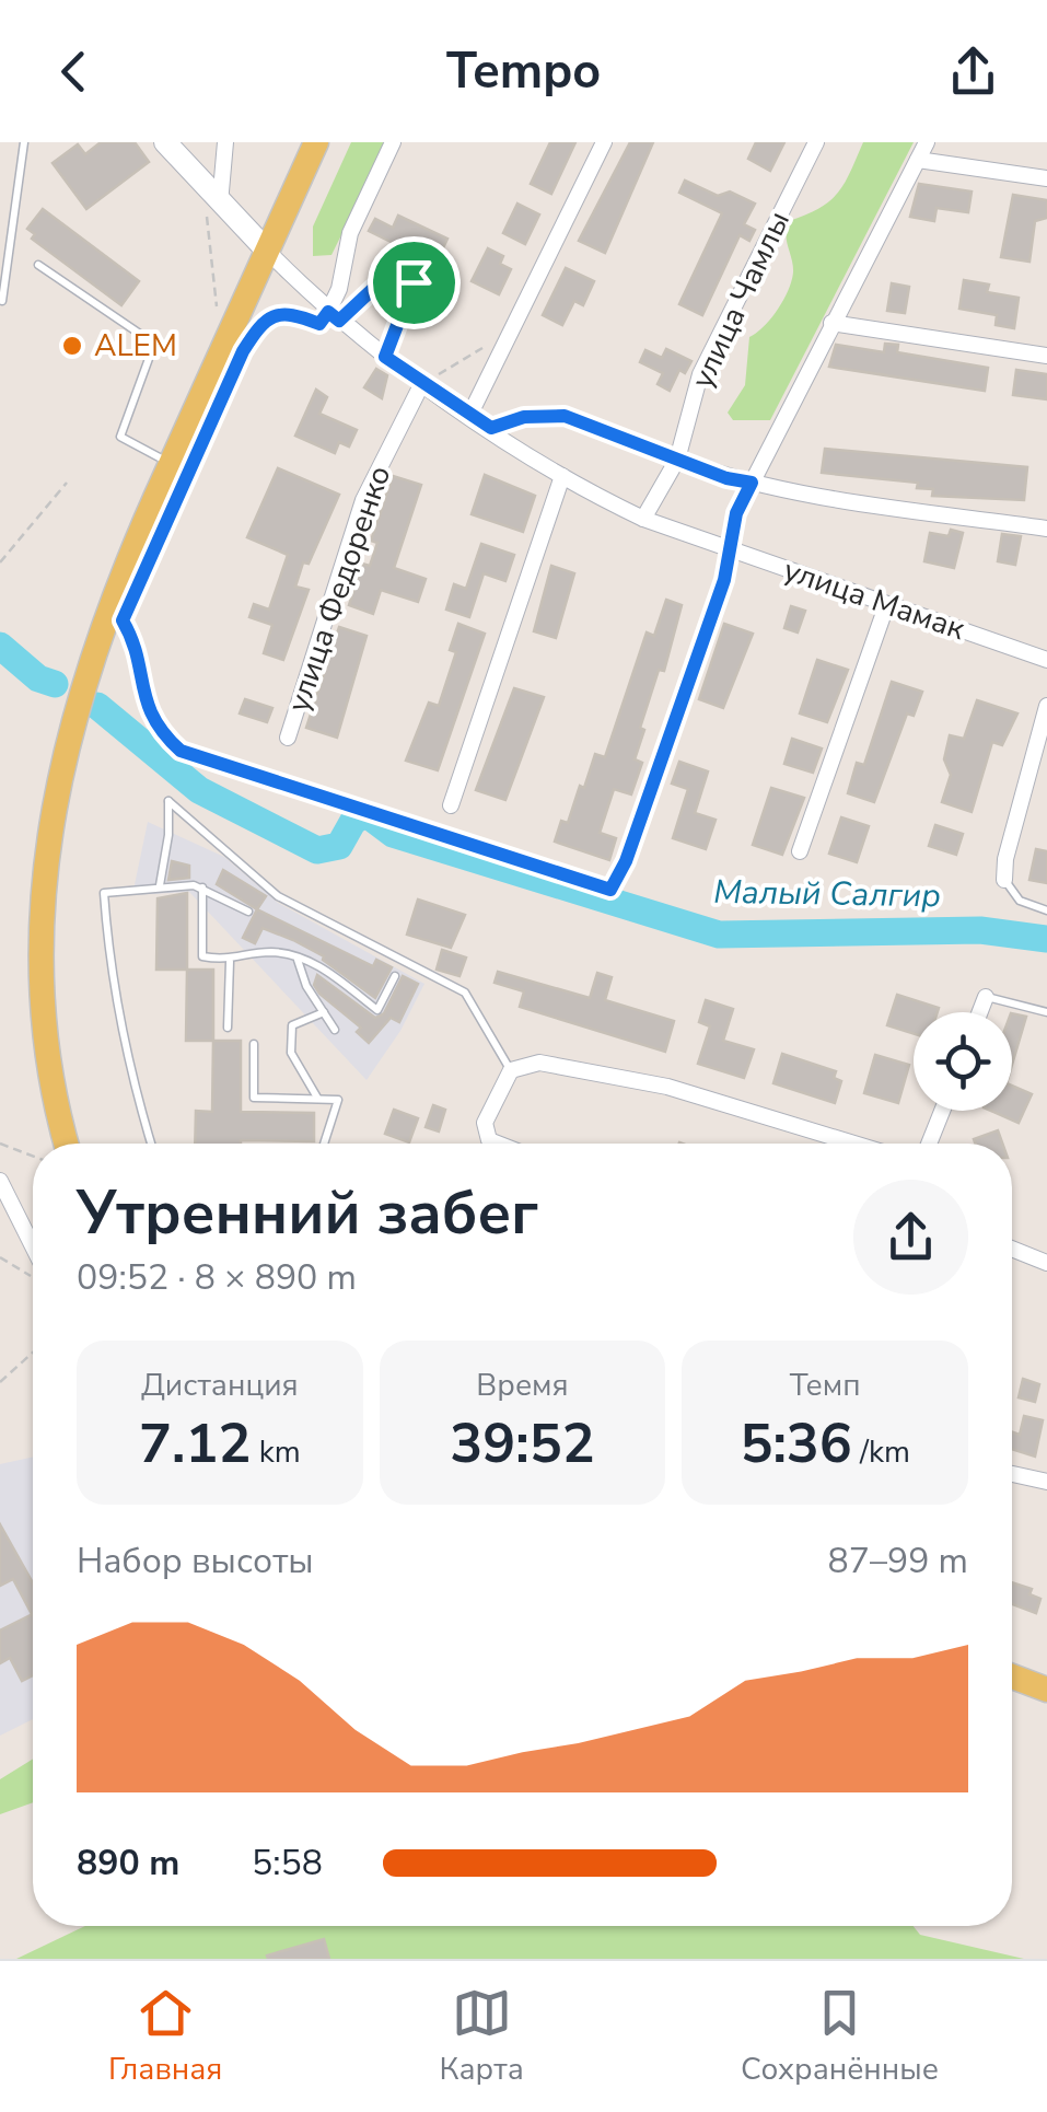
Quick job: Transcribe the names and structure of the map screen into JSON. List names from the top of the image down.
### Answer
{
  "streets": {
    "street": ["улица Чамлы", "улица Федоренко", "улица Мамак"]
  },
  "crossings": [
    ["улица Чамлы", "улица Мамак"],
    ["улица Федоренко", "улица Мамак"]
  ],
  "water": ["Малый Салгир"],
  "places": ["ALEM"],
  "page": {
    "header": "Tempo",
    "heading": ["Утренний забег", "09:52 · 8 × 890 m"],
    "stats": [
      ["Дистанция", "7.12 km"],
      ["Время", "39:52"],
      ["Темп", "5:36 /km"]
    ],
    "chart": ["Набор высоты", "87–99 m"],
    "list": [
      {
        "name": "890 m",
        "note": "5:58"
      }
    ],
    "tabs": ["Главная", "Карта", "Сохранённые"]
  }
}
